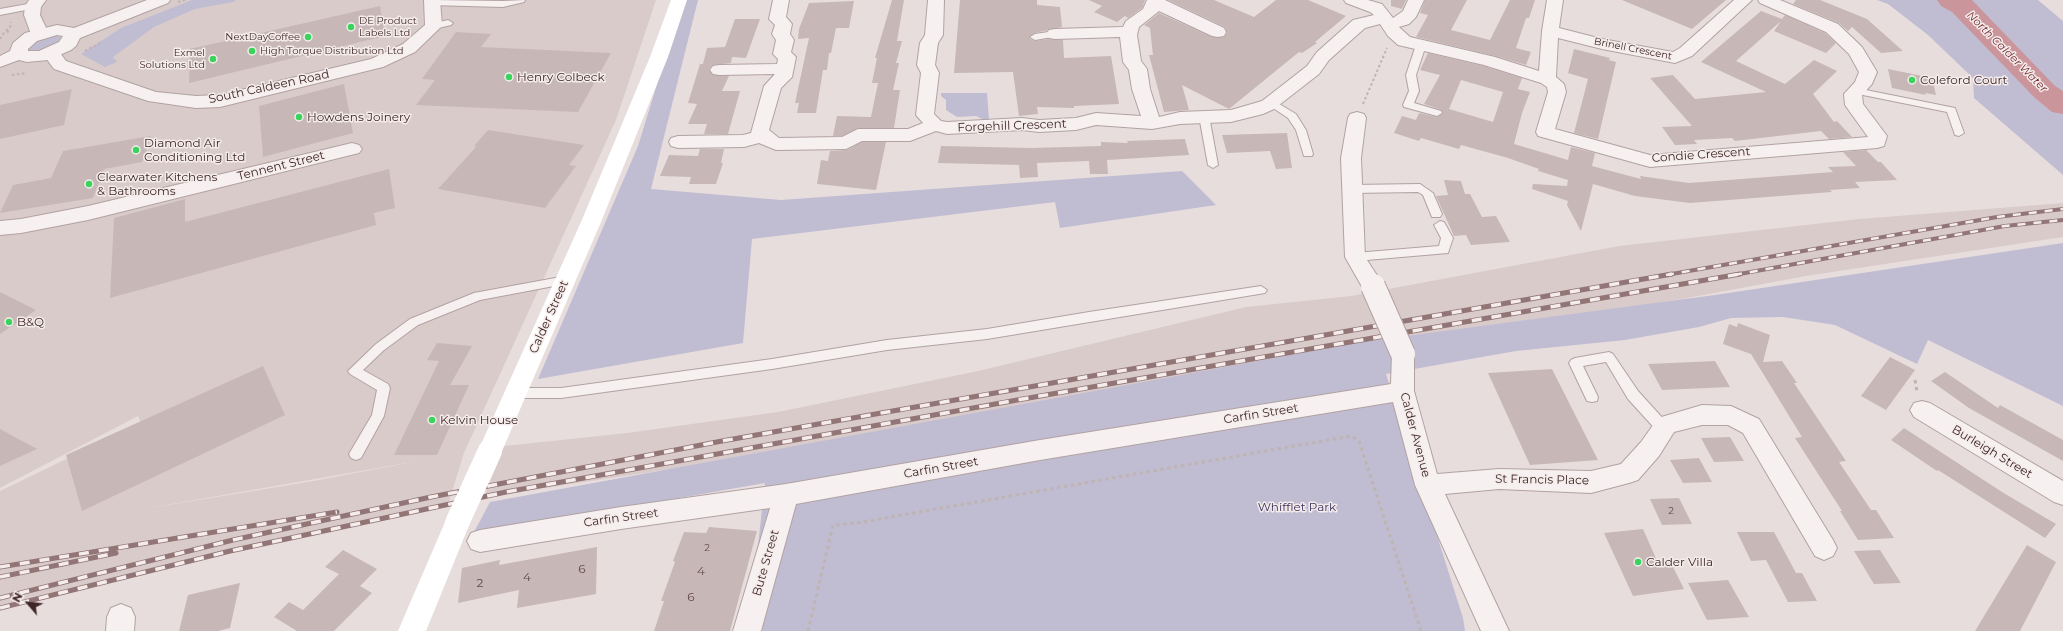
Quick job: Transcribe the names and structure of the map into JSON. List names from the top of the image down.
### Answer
{
  "streets": {
    "main road": ["Calder Street"],
    "street": [
      "Brinell Crescent",
      "South Caldeen Road",
      "Forgehill Crescent",
      "Condie Crescent",
      "Tennent Street",
      "Carfin Street",
      "Calder Avenue",
      "Burleigh Street",
      "St Francis Place",
      "Bute Street"
    ]
  },
  "crossings": [
    ["Carfin Street", "Calder Avenue"],
    ["Carfin Street", "Bute Street"],
    ["Calder Avenue", "St Francis Place"]
  ],
  "water": ["North Calder Water"],
  "parks": ["Whifflet Park"],
  "places": [
    "DE Product Labels Ltd",
    "NextDayCoffee",
    "High Torque Distribution Ltd",
    "Exmel Solutions Ltd",
    "Henry Colbeck",
    "Coleford Court",
    "Howdens Joinery",
    "Diamond Air Conditioning Ltd",
    "Clearwater Kitchens & Bathrooms",
    "B&Q",
    "Kelvin House",
    "Calder Villa"
  ],
  "house_numbers": [
    "2",
    "2",
    "6",
    "4",
    "4",
    "2",
    "6"
  ],
  "north": "top left"
}
